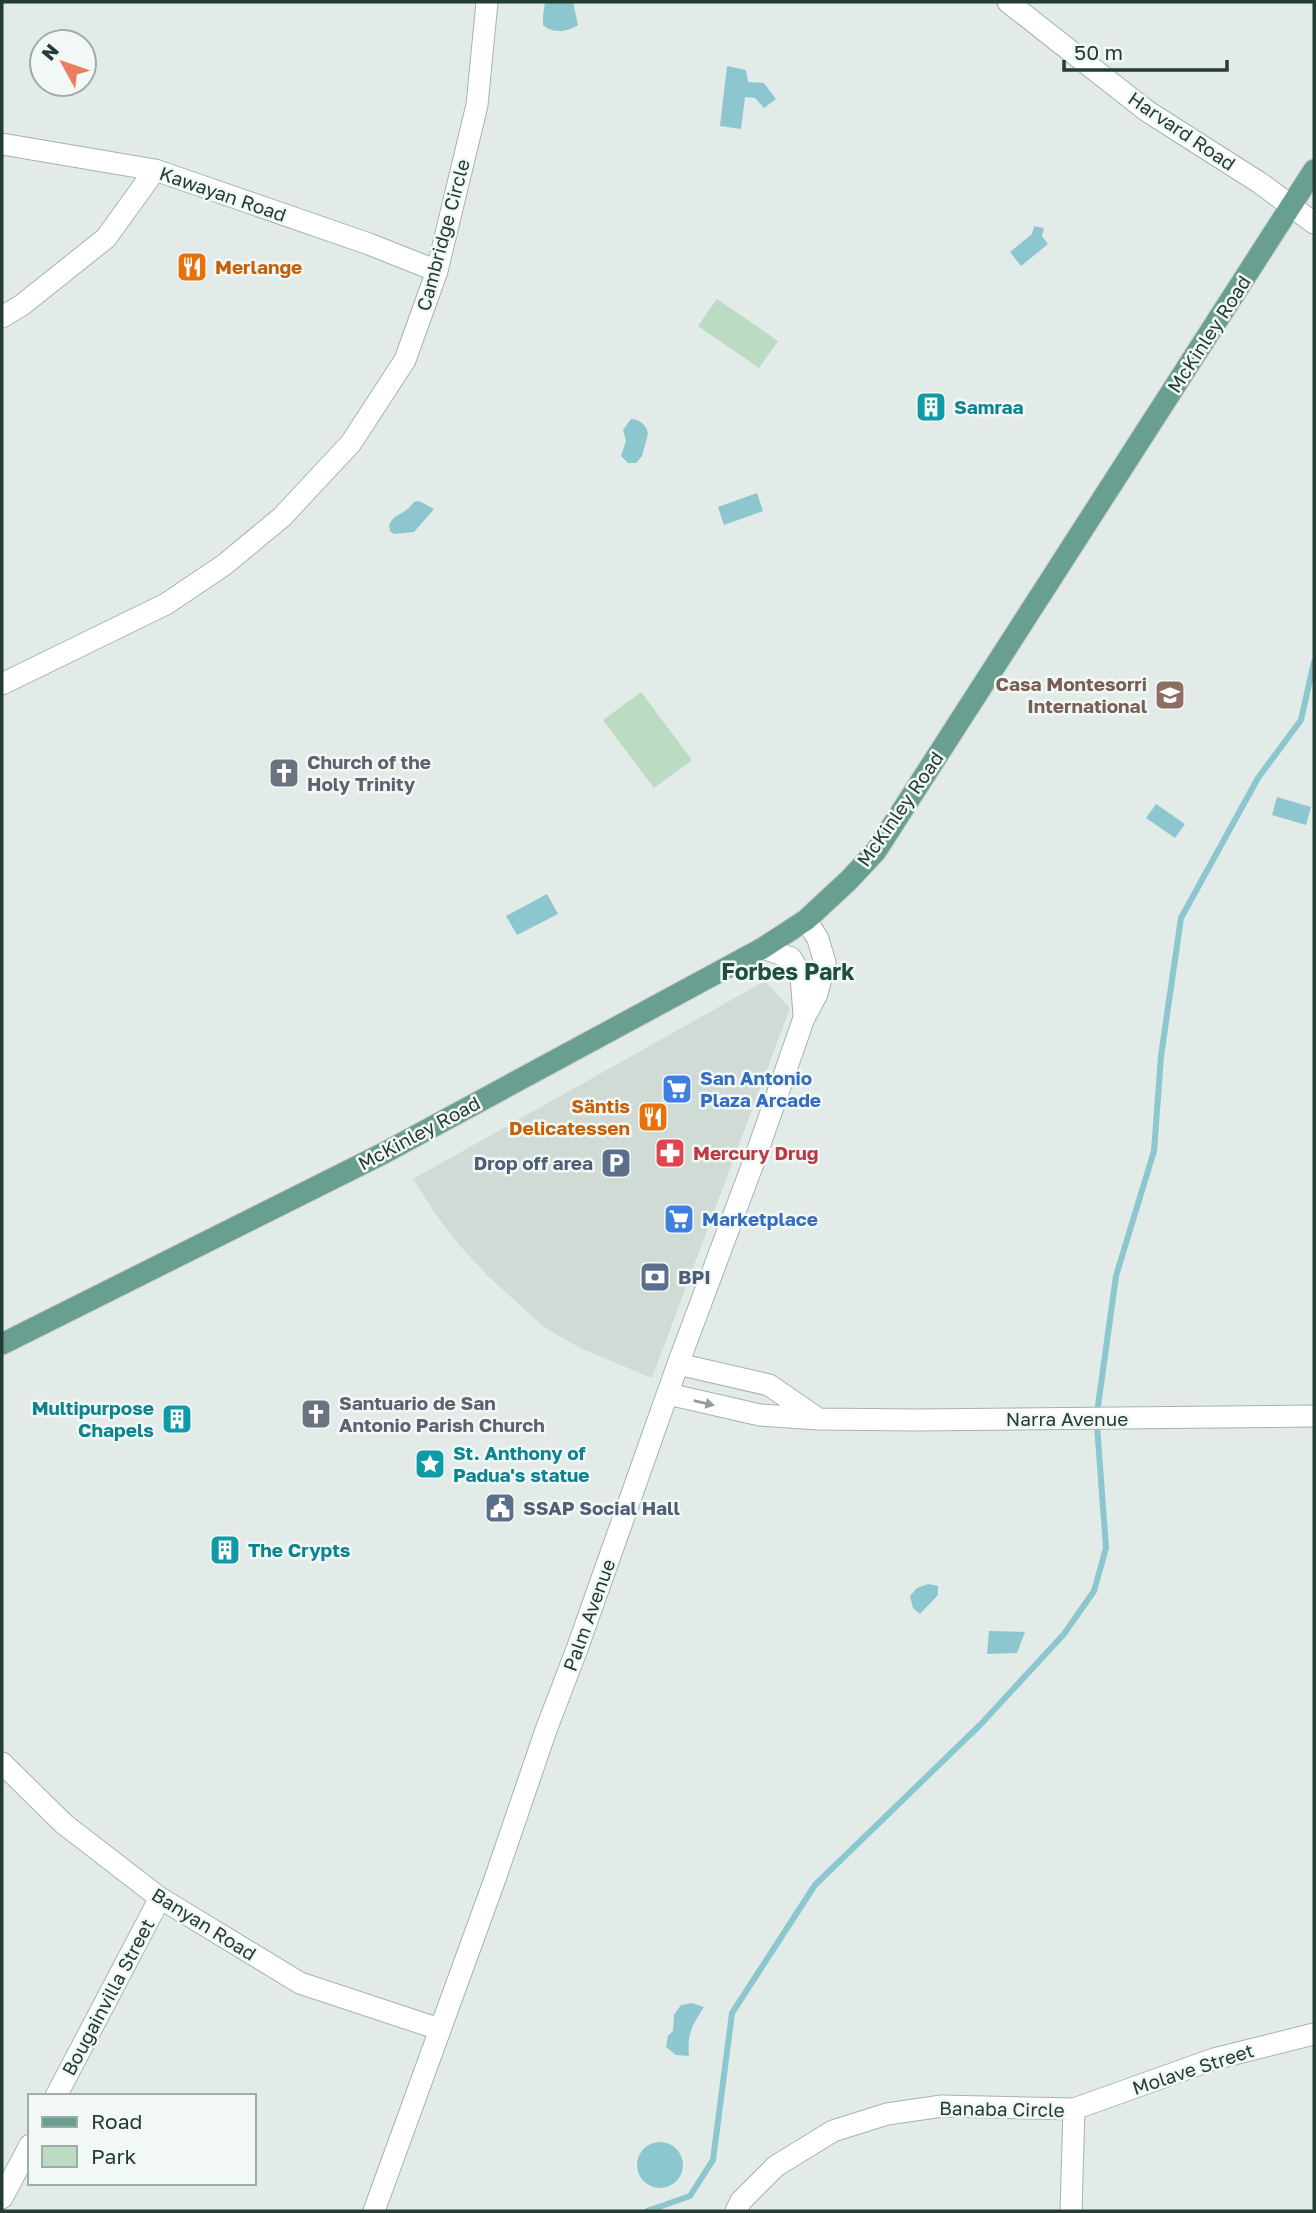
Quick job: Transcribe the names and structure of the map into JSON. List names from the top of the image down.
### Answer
{
  "streets": {
    "main road": ["McKinley Road"],
    "street": [
      "Harvard Road",
      "Kawayan Road",
      "Cambridge Circle",
      "Narra Avenue",
      "Palm Avenue",
      "Banyan Road",
      "Bougainvilla Street",
      "Molave Street",
      "Banaba Circle"
    ]
  },
  "crossings": [
    ["Harvard Road", "McKinley Road"],
    ["Kawayan Road", "Cambridge Circle"],
    ["McKinley Road", "Palm Avenue"],
    ["Narra Avenue", "Palm Avenue"],
    ["Palm Avenue", "Banyan Road"],
    ["Banyan Road", "Bougainvilla Street"],
    ["Molave Street", "Banaba Circle"]
  ],
  "districts": ["Forbes Park"],
  "places": {
    "restaurant": ["Merlange", "Säntis Delicatessen"],
    "building": ["Samraa", "Multipurpose Chapels", "The Crypts"],
    "school or university": ["Casa Montesorri International"],
    "church": ["Church of the Holy Trinity", "Santuario de San Antonio Parish Church"],
    "supermarket": ["San Antonio Plaza Arcade", "Marketplace"],
    "pharmacy": ["Mercury Drug"],
    "parking": ["Drop off area"],
    "bank": ["BPI"],
    "place": ["St. Anthony of Padua's statue"],
    "public building": ["SSAP Social Hall"]
  },
  "legend": ["Road", "Park"],
  "scale_bar": "50 m",
  "north": "top left"
}
